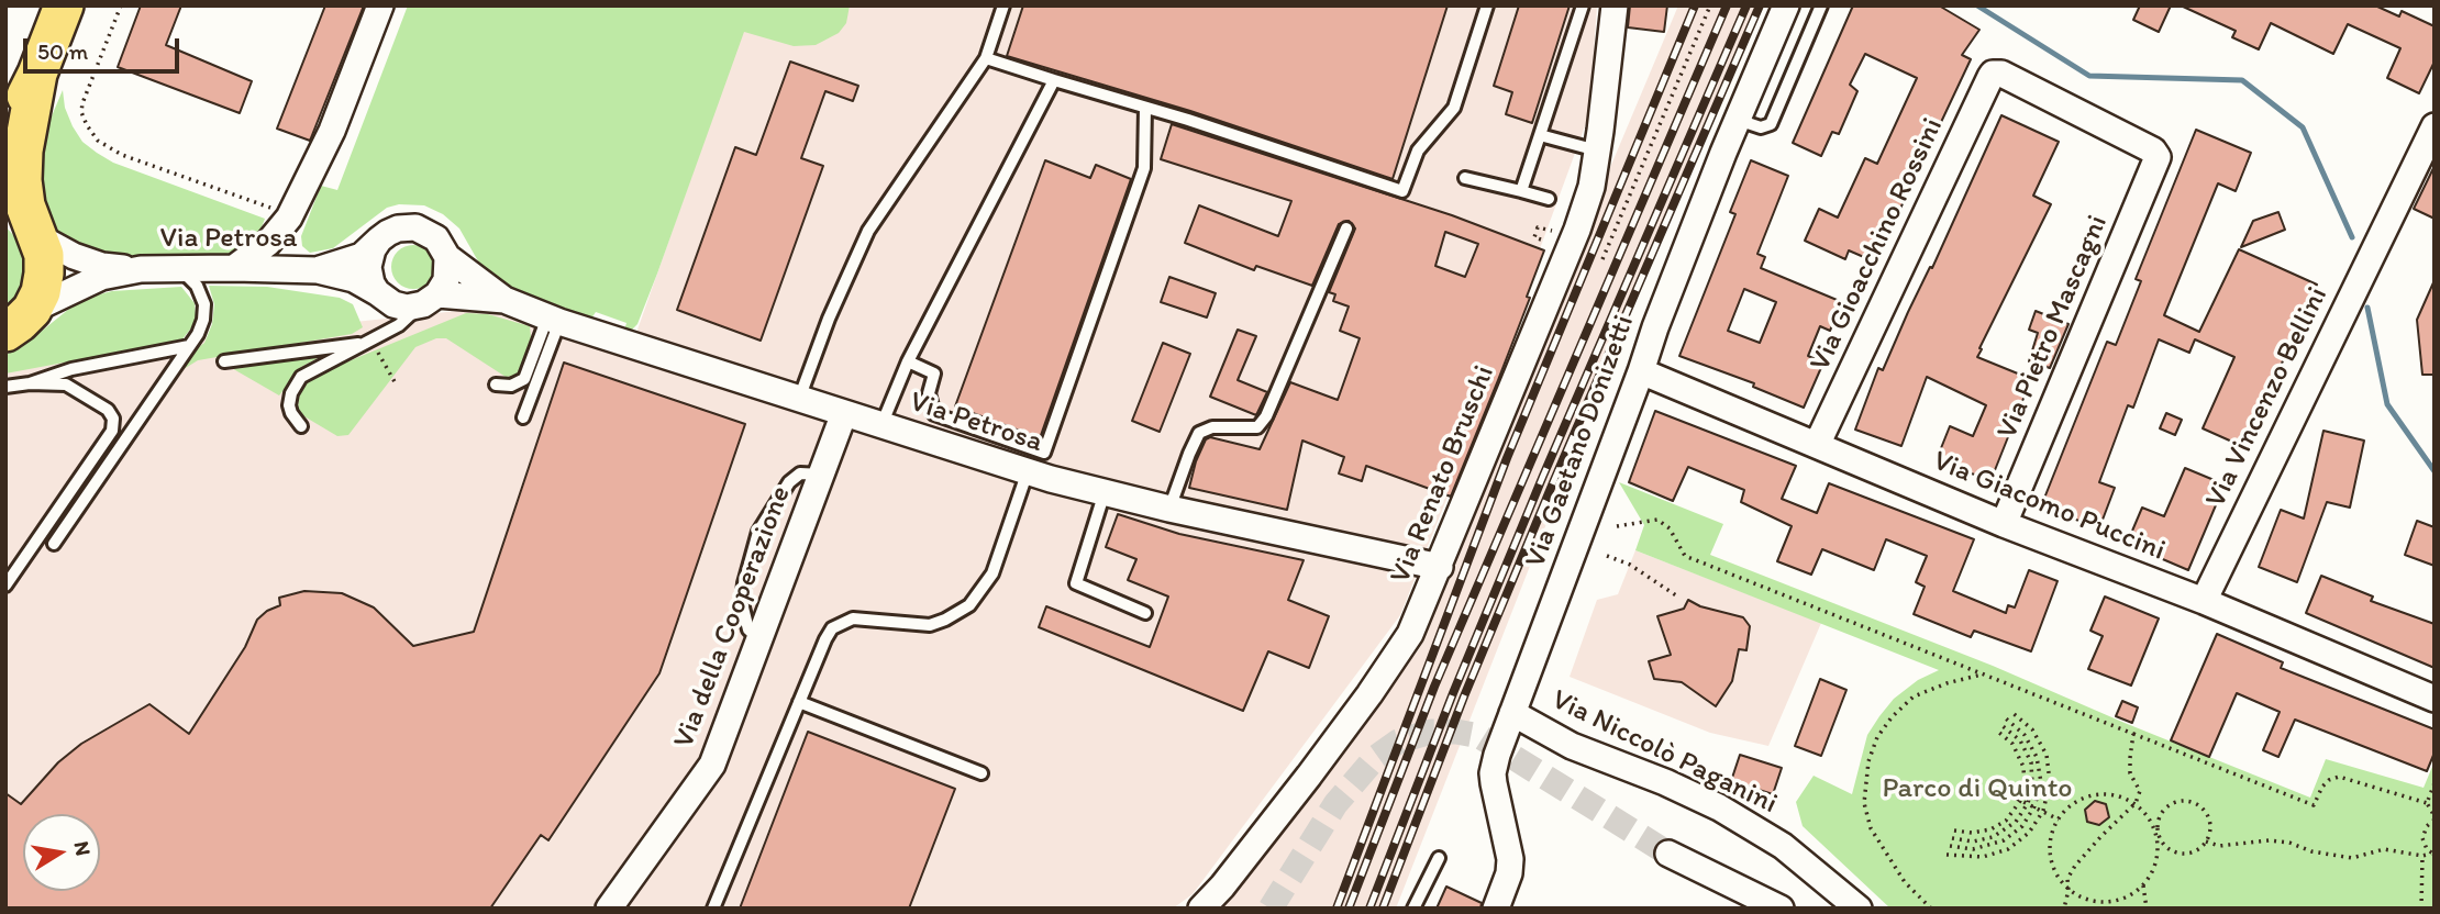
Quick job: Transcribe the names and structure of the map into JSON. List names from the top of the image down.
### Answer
{
  "streets": {
    "street": [
      "Via Petrosa",
      "Via Gioacchino Rossini",
      "Via Pietro Mascagni",
      "Via Vincenzo Bellini",
      "Via Gaetano Donizetti",
      "Via Renato Bruschi",
      "Via Giacomo Puccini",
      "Via della Cooperazione",
      "Via Niccolò Paganini"
    ]
  },
  "crossings": [
    ["Via Petrosa", "Via Renato Bruschi"],
    ["Via Petrosa", "Via della Cooperazione"],
    ["Via Gioacchino Rossini", "Via Pietro Mascagni"],
    ["Via Gioacchino Rossini", "Via Giacomo Puccini"],
    ["Via Pietro Mascagni", "Via Giacomo Puccini"],
    ["Via Vincenzo Bellini", "Via Giacomo Puccini"],
    ["Via Gaetano Donizetti", "Via Giacomo Puccini"],
    ["Via Gaetano Donizetti", "Via Niccolò Paganini"]
  ],
  "parks": ["Parco di Quinto"],
  "scale_bar": "50 m",
  "north": "right"
}
